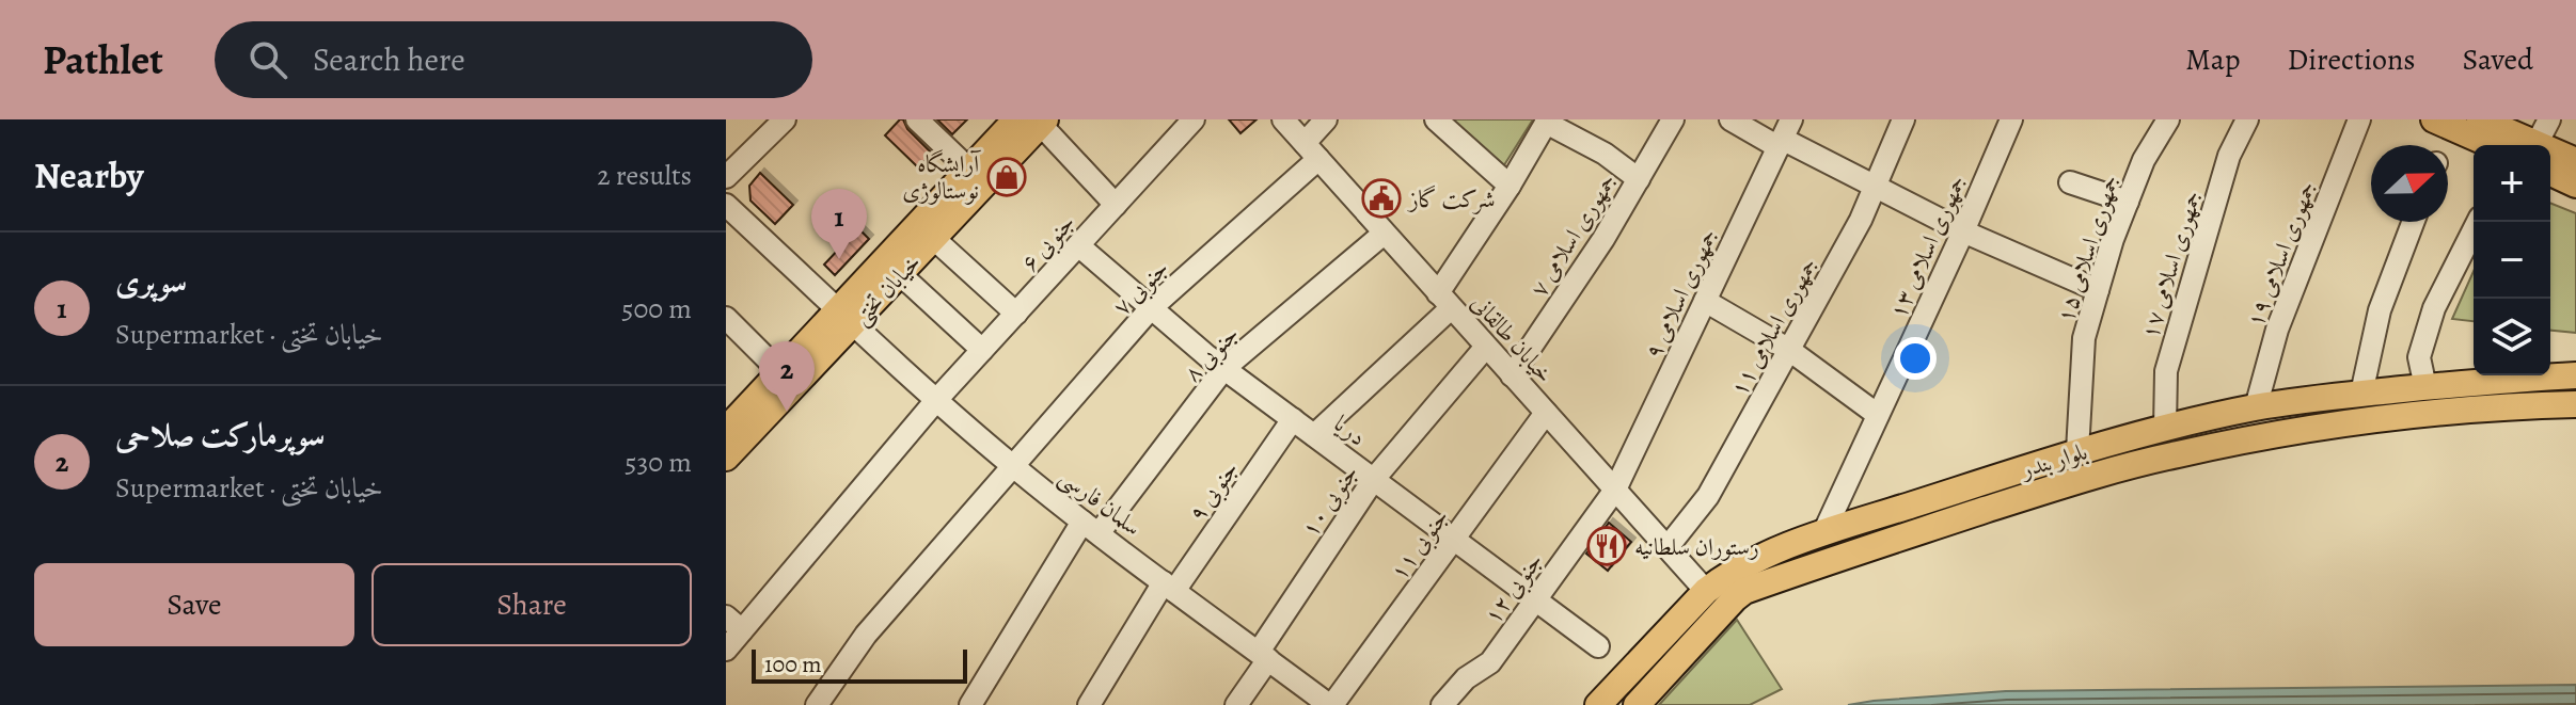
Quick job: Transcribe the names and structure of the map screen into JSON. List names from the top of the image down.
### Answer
{
  "streets": {
    "main road": ["خیابان تختی", "بلوار بندر"],
    "street": [
      "جمهوری اسلامی ۷",
      "۶ جنوبی",
      "جمهوری اسلامی ۱۳",
      "جمهوری اسلامی ۱۵",
      "جمهوری اسلامی ۱۹",
      "جمهوری اسلامی ۱۷",
      "۷ جنوبی",
      "جمهوری اسلامی ۹",
      "جمهوری اسلامی ۱۱",
      "خیابان طالقانی",
      "۸ جنوبی",
      "دریا",
      "۹ جنوبی",
      "۱۰ جنوبی",
      "سلمان فارسی",
      "۱۱ جنوبی",
      "۱۲ جنوبی"
    ]
  },
  "crossings": [
    ["جمهوری اسلامی ۷", "خیابان طالقانی"],
    ["۶ جنوبی", "دریا"],
    ["۶ جنوبی", "سلمان فارسی"],
    ["جمهوری اسلامی ۱۳", "بلوار بندر"],
    ["جمهوری اسلامی ۱۵", "بلوار بندر"],
    ["جمهوری اسلامی ۱۹", "بلوار بندر"],
    ["جمهوری اسلامی ۱۷", "بلوار بندر"],
    ["۷ جنوبی", "خیابان طالقانی"],
    ["۷ جنوبی", "دریا"],
    ["۷ جنوبی", "سلمان فارسی"],
    ["خیابان تختی", "سلمان فارسی"],
    ["جمهوری اسلامی ۹", "خیابان طالقانی"],
    ["جمهوری اسلامی ۹", "۱۲ جنوبی"],
    ["جمهوری اسلامی ۱۱", "خیابان طالقانی"],
    ["خیابان طالقانی", "۸ جنوبی"],
    ["خیابان طالقانی", "بلوار بندر"],
    ["خیابان طالقانی", "۱۰ جنوبی"],
    ["خیابان طالقانی", "۱۱ جنوبی"],
    ["خیابان طالقانی", "۱۲ جنوبی"],
    ["۸ جنوبی", "دریا"],
    ["۸ جنوبی", "سلمان فارسی"],
    ["دریا", "۹ جنوبی"],
    ["دریا", "۱۰ جنوبی"],
    ["دریا", "۱۱ جنوبی"],
    ["دریا", "۱۲ جنوبی"],
    ["۹ جنوبی", "سلمان فارسی"],
    ["۱۰ جنوبی", "سلمان فارسی"],
    ["سلمان فارسی", "۱۱ جنوبی"]
  ],
  "places": {
    "shop": ["آرایشگاه نوستالوژی"],
    "public building": ["شرکت گاز"],
    "restaurant": ["رستوران سلطانیه"]
  },
  "scale_bar": "100 m",
  "north": "right",
  "page": {
    "header": "Pathlet",
    "search": "Search here",
    "nav": ["Map", "Directions", "Saved"],
    "heading": ["Nearby", "2 results"],
    "map_buttons": ["+", "−"],
    "pins": ["1", "2"],
    "list": [
      {
        "mark": "1",
        "name": "سوپری",
        "note": "Supermarket · خیابان تختی",
        "value": "500 m"
      },
      {
        "mark": "2",
        "name": "سوپرمارکت صلاحی",
        "note": "Supermarket · خیابان تختی",
        "value": "530 m"
      }
    ],
    "buttons": ["Save", "Share"],
    "scale": "100 m"
  }
}
